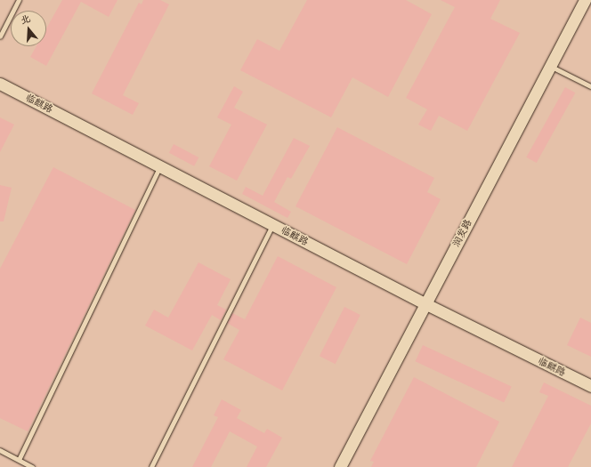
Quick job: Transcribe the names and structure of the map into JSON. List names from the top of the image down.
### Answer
{
  "streets": {
    "street": ["临麒路", "润发路"]
  },
  "crossings": [
    ["临麒路", "润发路"]
  ],
  "north": "top"
}
